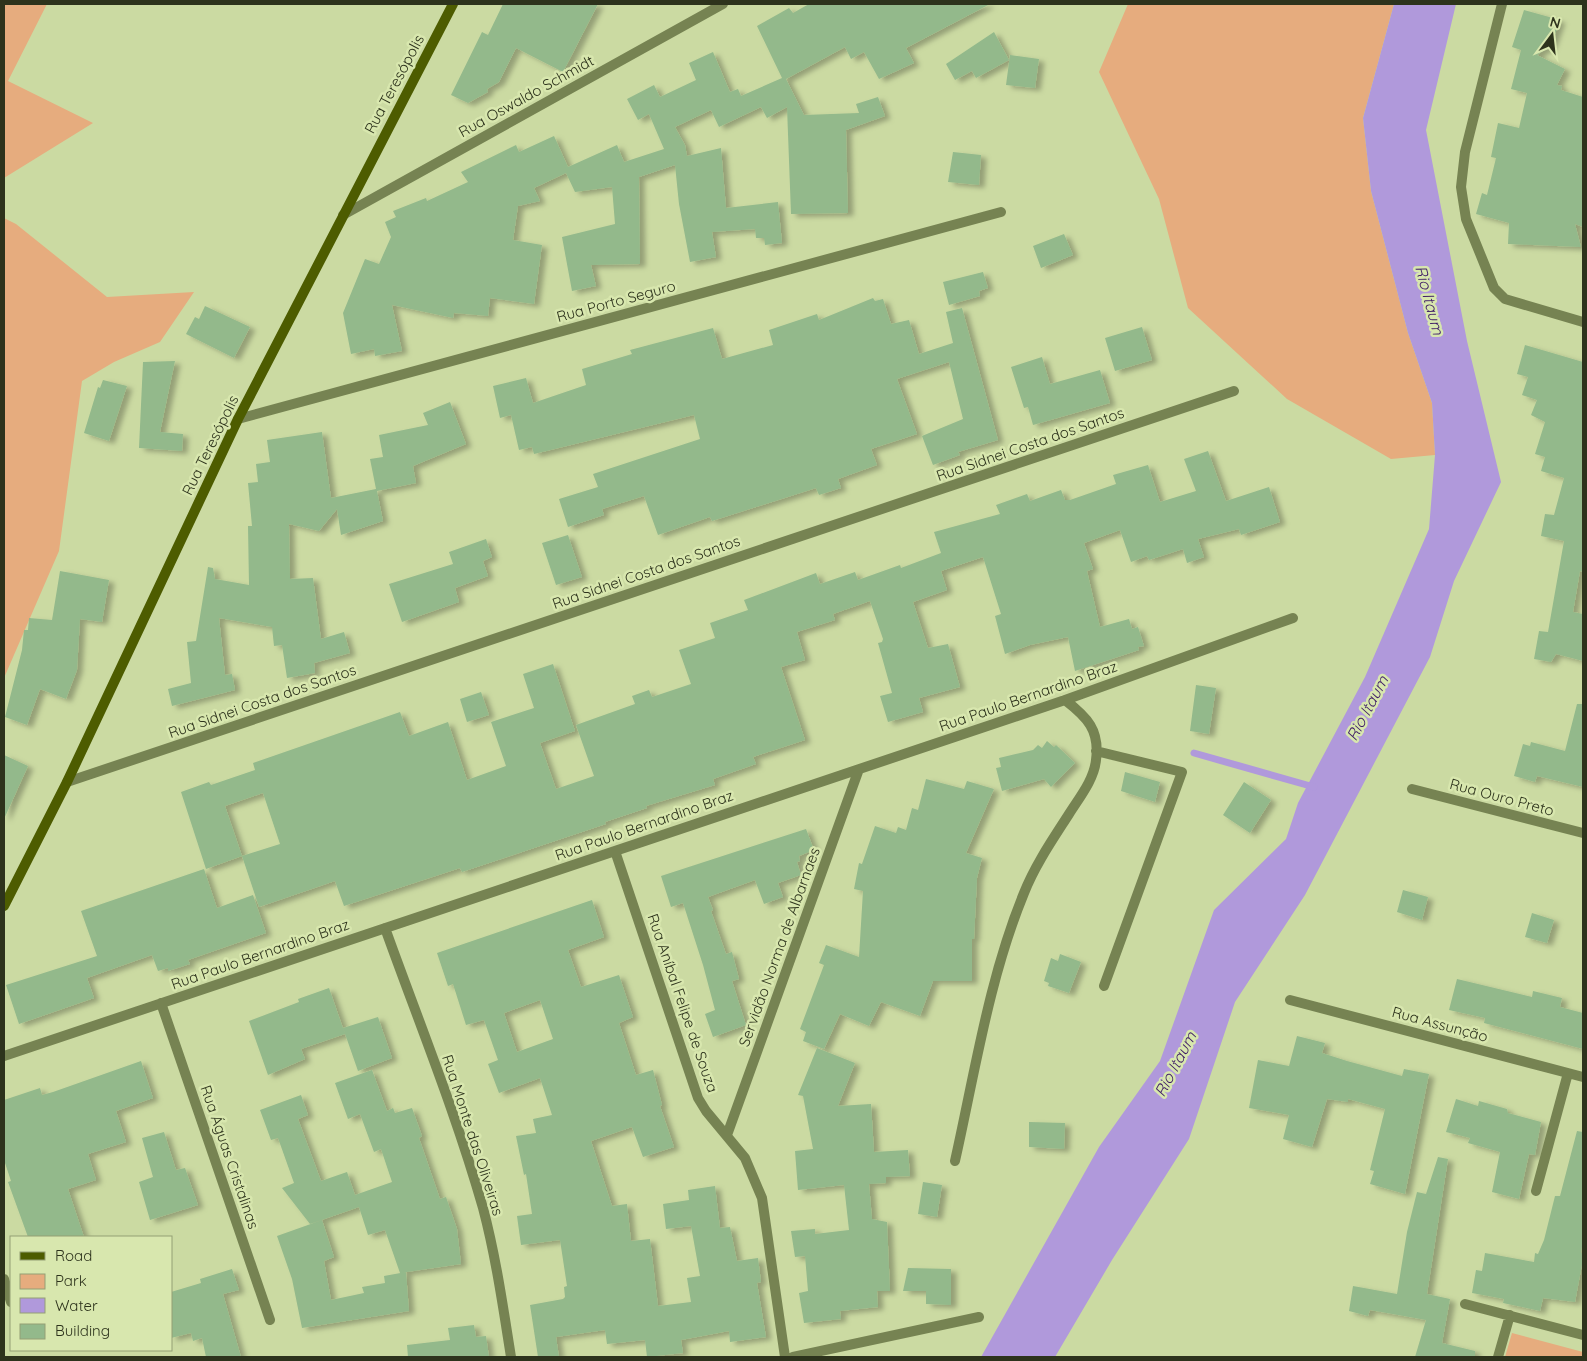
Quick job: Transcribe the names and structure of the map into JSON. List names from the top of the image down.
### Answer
{
  "streets": {
    "street": [
      "Rua Teresópolis",
      "Rua Oswaldo Schmidt",
      "Rua Porto Seguro",
      "Rua Sidnei Costa dos Santos",
      "Rua Paulo Bernardino Braz",
      "Rua Ouro Preto",
      "Servidão Norma de Albarnaes",
      "Rua Aníbal Felipe de Souza",
      "Rua Assunção",
      "Rua Monte das Oliveiras",
      "Rua Águas Cristalinas"
    ]
  },
  "crossings": [
    ["Rua Teresópolis", "Rua Oswaldo Schmidt"],
    ["Rua Teresópolis", "Rua Porto Seguro"],
    ["Rua Teresópolis", "Rua Sidnei Costa dos Santos"],
    ["Rua Paulo Bernardino Braz", "Servidão Norma de Albarnaes"],
    ["Rua Paulo Bernardino Braz", "Rua Aníbal Felipe de Souza"],
    ["Rua Paulo Bernardino Braz", "Rua Monte das Oliveiras"],
    ["Rua Paulo Bernardino Braz", "Rua Águas Cristalinas"],
    ["Servidão Norma de Albarnaes", "Rua Aníbal Felipe de Souza"]
  ],
  "water": ["Rio Itaum"],
  "legend": [
    "Road",
    "Park",
    "Water",
    "Building"
  ],
  "north": "top"
}
